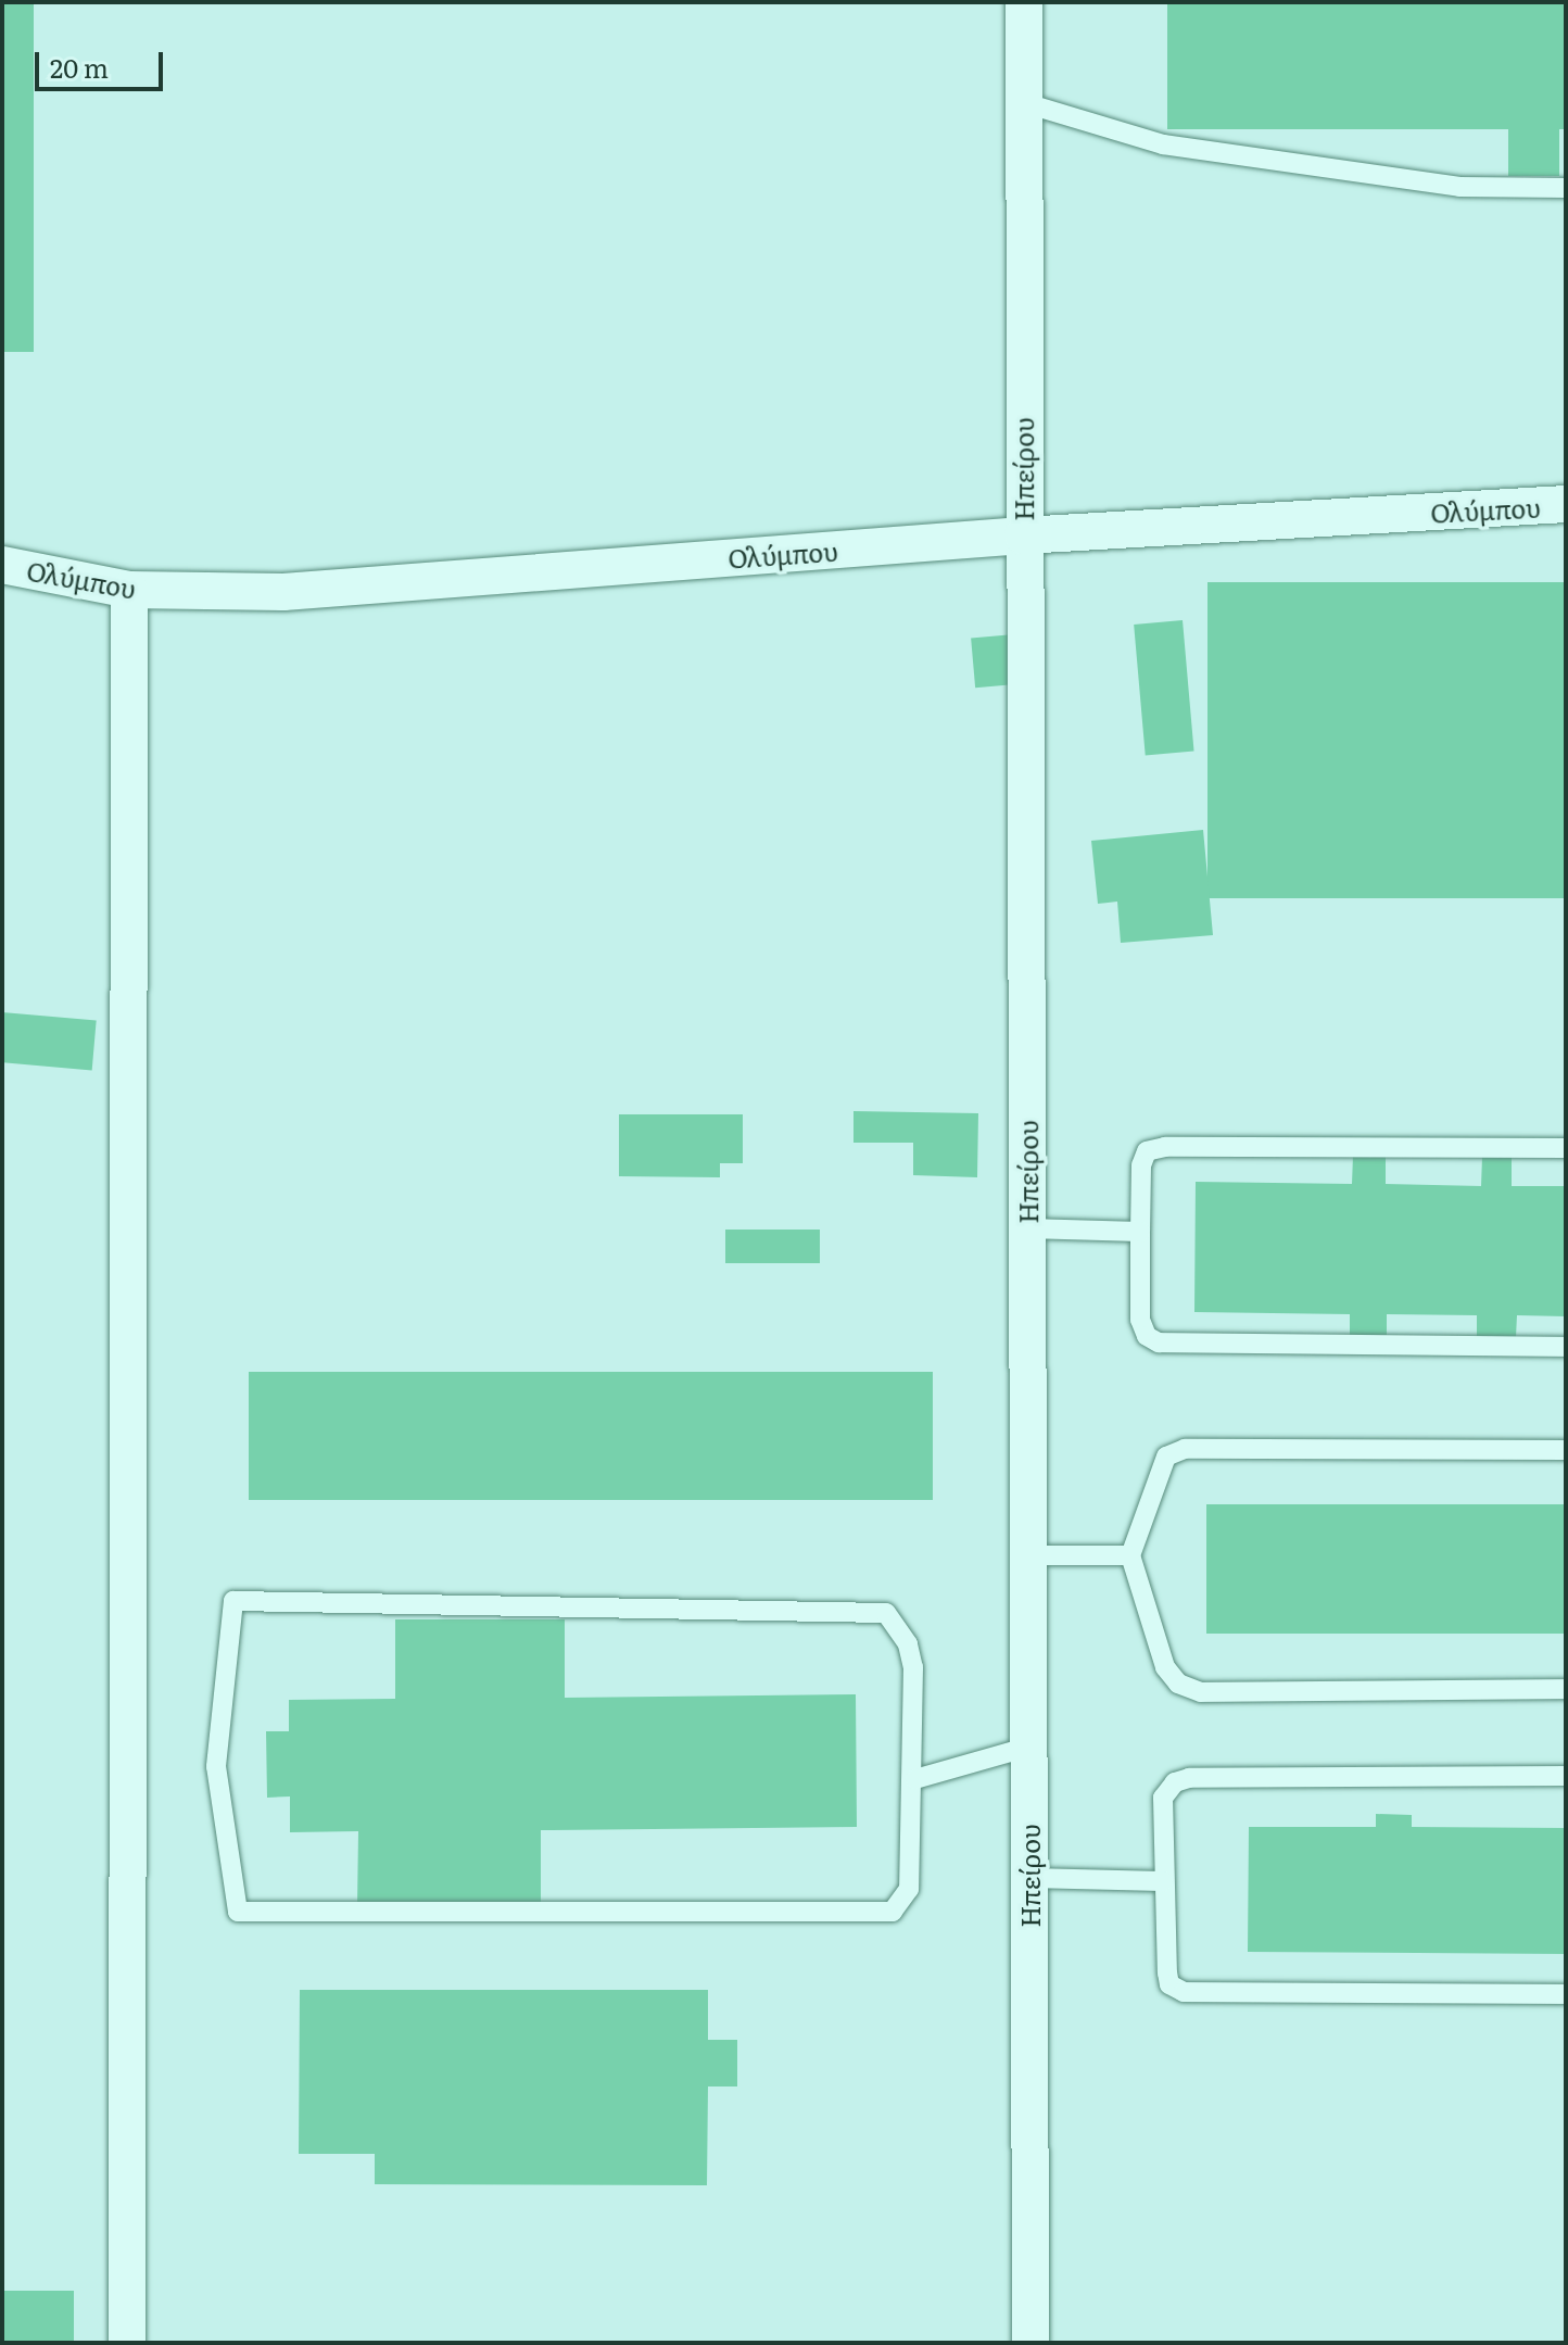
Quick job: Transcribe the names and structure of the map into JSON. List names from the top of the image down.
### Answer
{
  "streets": {
    "street": ["Ηπείρου", "Ολύμπου"]
  },
  "crossings": [
    ["Ηπείρου", "Ολύμπου"]
  ],
  "scale_bar": "20 m"
}
